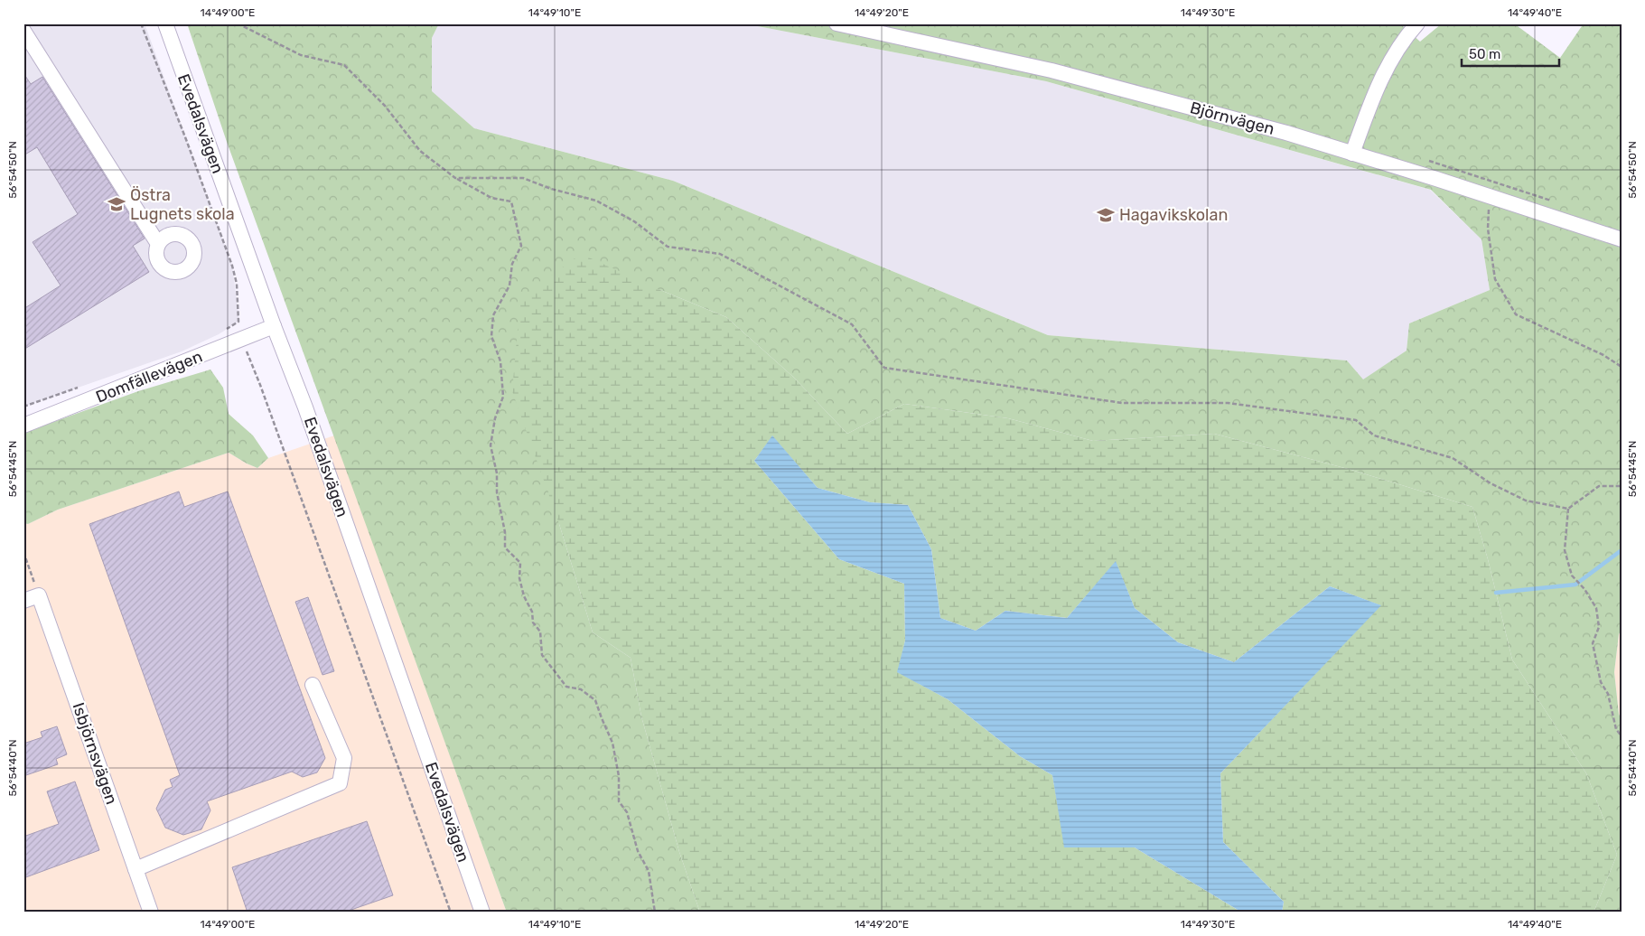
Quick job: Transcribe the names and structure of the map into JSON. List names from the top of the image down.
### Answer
{
  "streets": {
    "street": [
      "Björnvägen",
      "Evedalsvägen",
      "Domfällevägen",
      "Isbjörnsvägen"
    ]
  },
  "crossings": [
    ["Evedalsvägen", "Domfällevägen"]
  ],
  "places": {
    "school or university": ["Östra Lugnets skola", "Hagavikskolan"]
  },
  "scale_bar": "50 m",
  "coordinates": [
    "14°49'00\"E",
    "14°49'10\"E",
    "14°49'20\"E",
    "14°49'30\"E",
    "14°49'40\"E",
    "56°54'50\"N",
    "56°54'45\"N",
    "56°54'40\"N"
  ]
}
